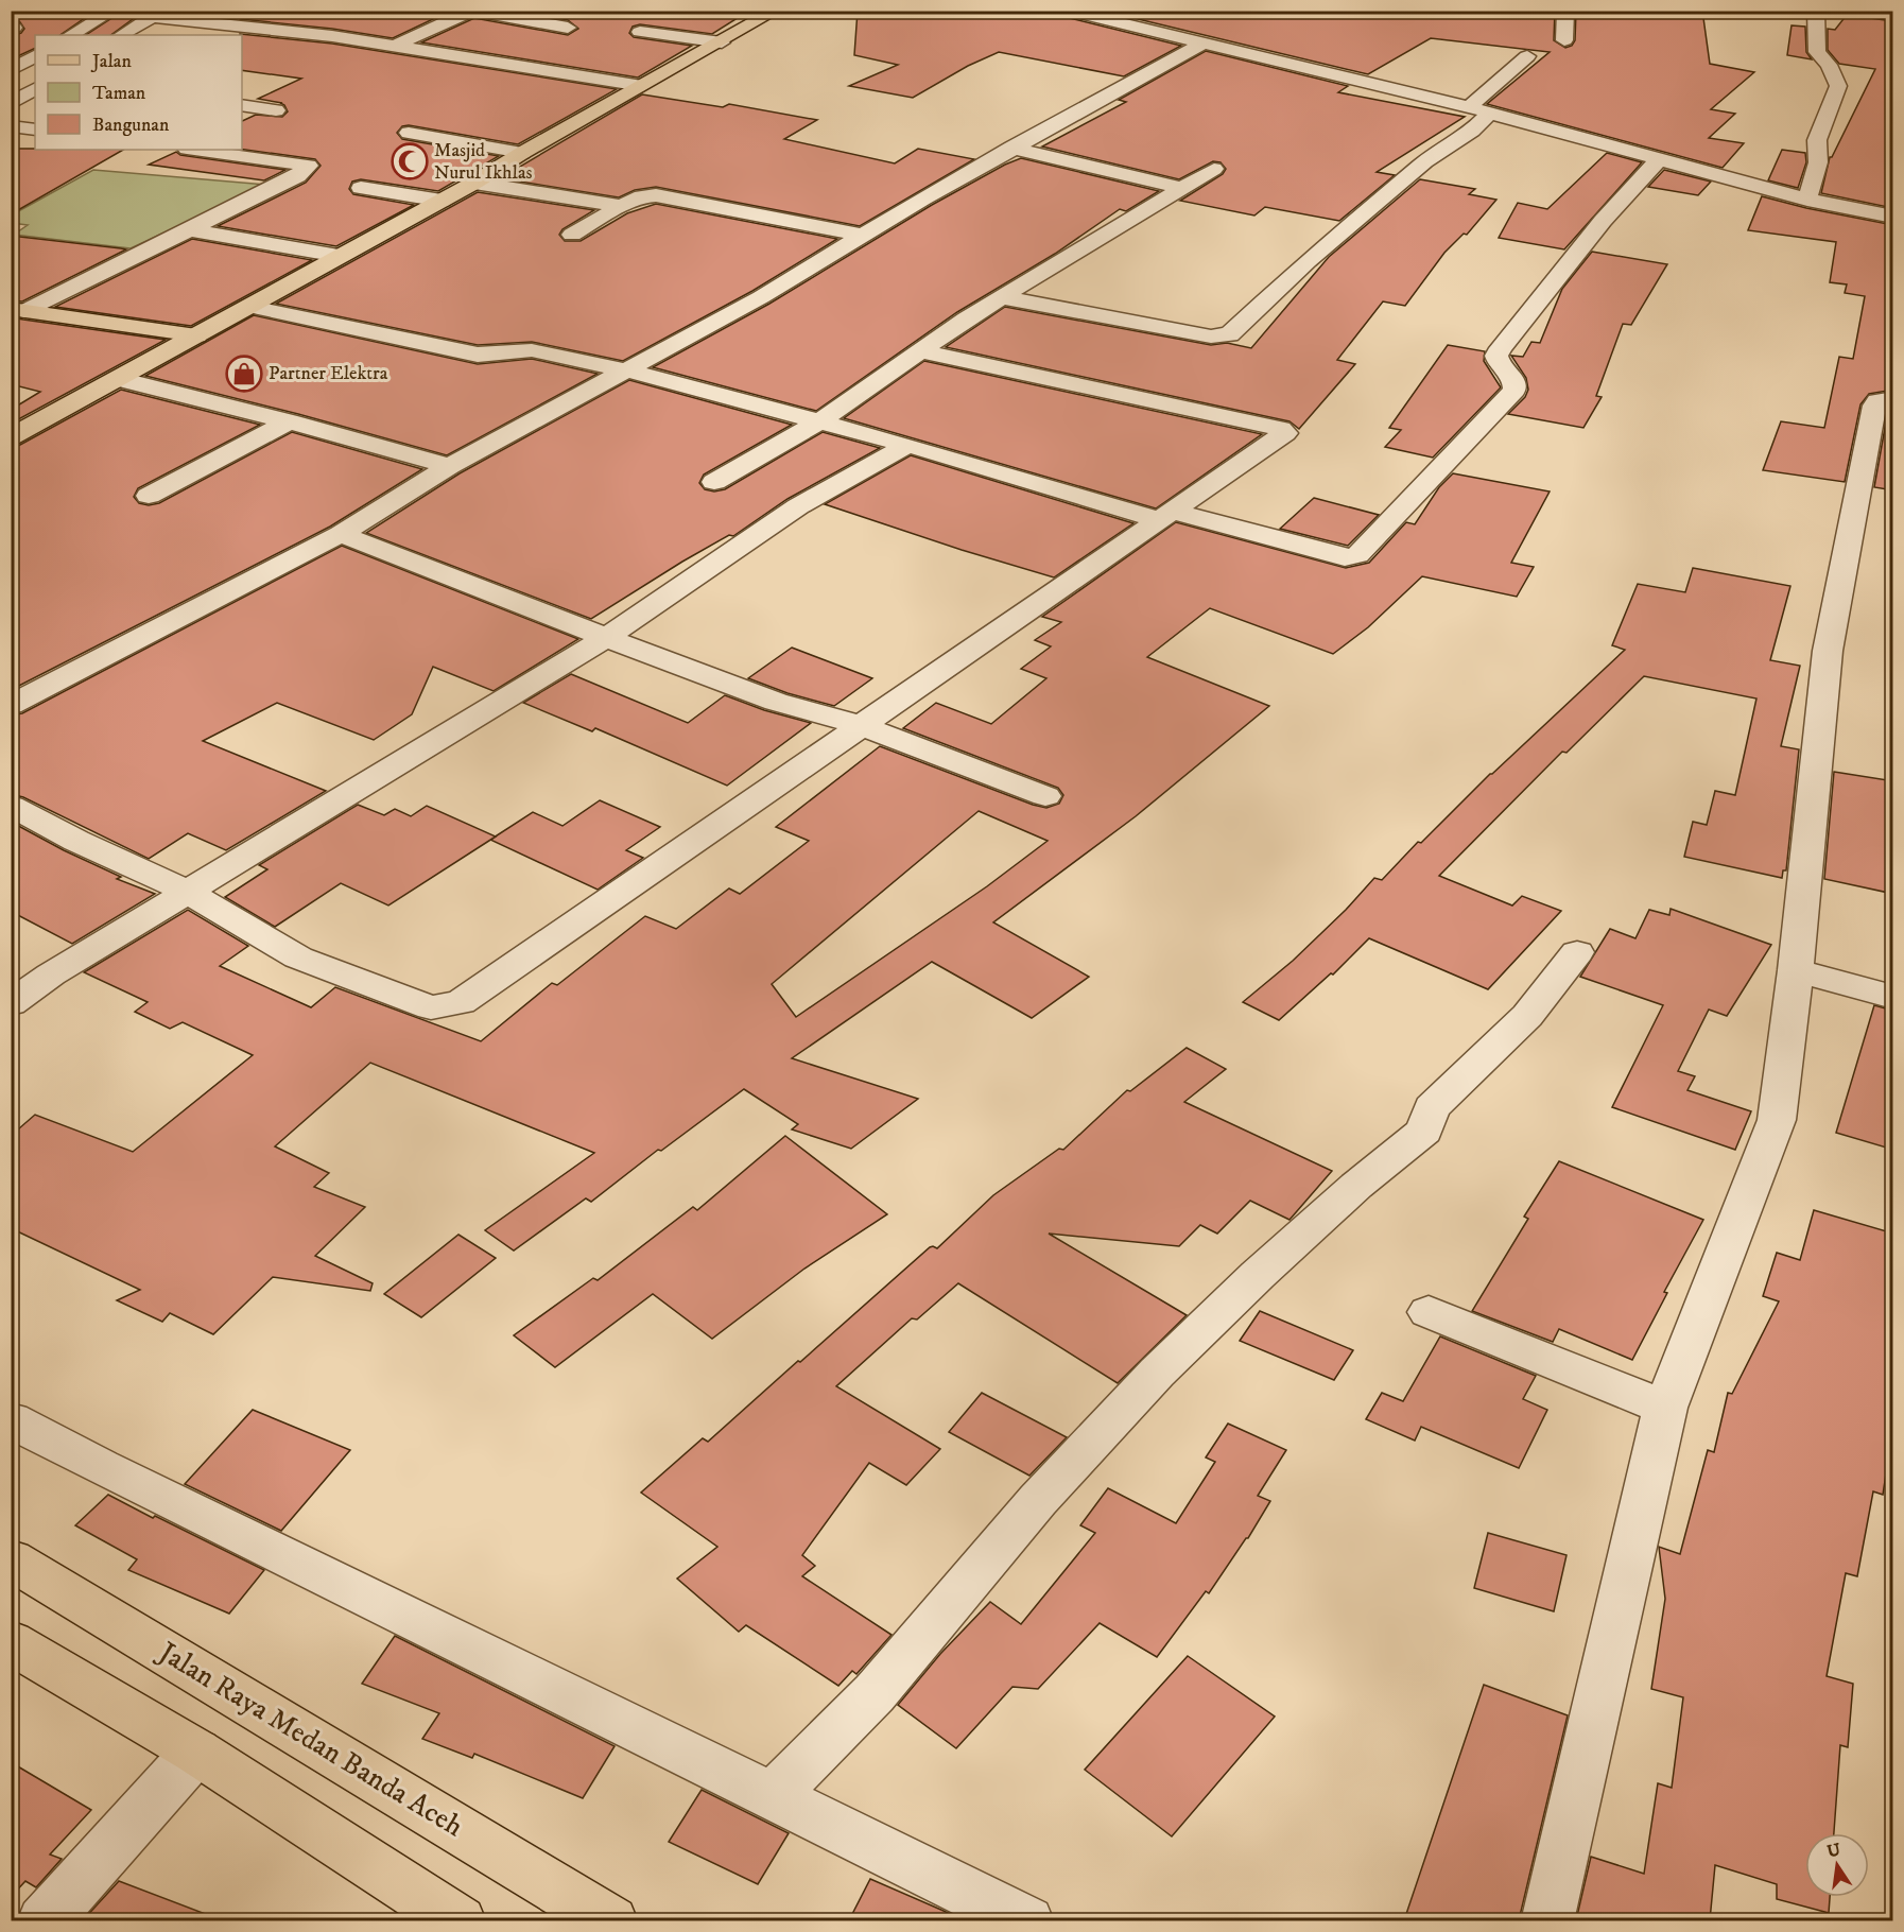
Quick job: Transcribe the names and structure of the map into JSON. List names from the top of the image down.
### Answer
{
  "streets": {
    "main road": ["Jalan Raya Medan Banda Aceh"]
  },
  "places": {
    "mosque": ["Masjid Nurul Ikhlas"],
    "shop": ["Partner Elektra"]
  },
  "legend": ["Jalan", "Taman", "Bangunan"],
  "north": "top"
}
